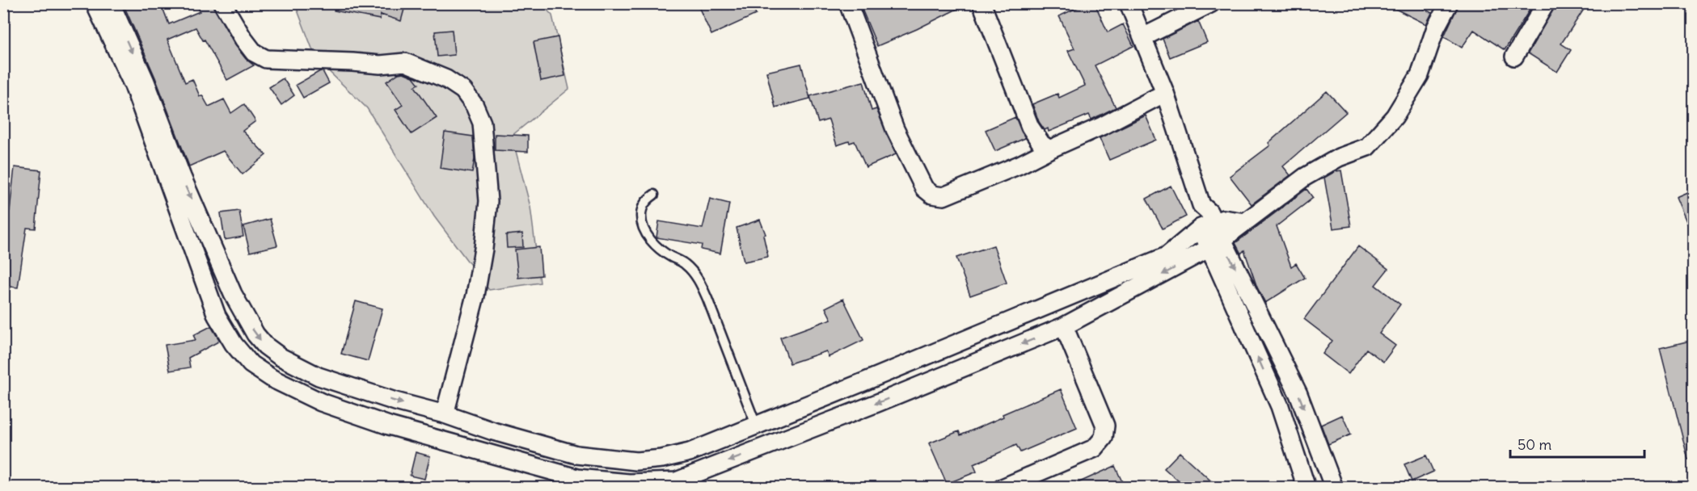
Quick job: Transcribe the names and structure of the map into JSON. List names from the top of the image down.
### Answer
{
  "scale_bar": "50 m"
}
